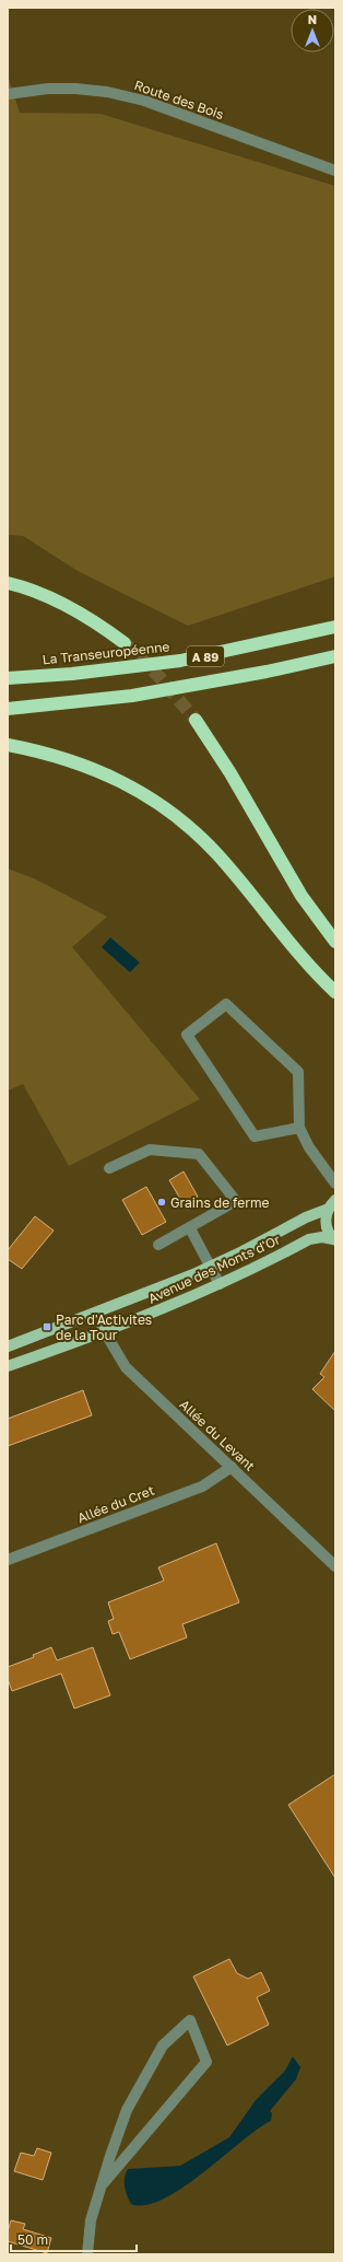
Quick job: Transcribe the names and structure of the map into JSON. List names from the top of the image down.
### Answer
{
  "streets": {
    "highway": ["La Transeuropéenne", "A 89"],
    "main road": ["Avenue des Monts d'Or"],
    "street": ["Route des Bois", "Allée du Levant", "Allée du Cret"]
  },
  "crossings": [
    ["Avenue des Monts d'Or", "Allée du Levant"],
    ["Allée du Levant", "Allée du Cret"]
  ],
  "places": {
    "other": ["Grains de ferme"],
    "transit": ["Parc d'Activites de la Tour"]
  },
  "scale_bar": "50 m",
  "north": "top"
}
